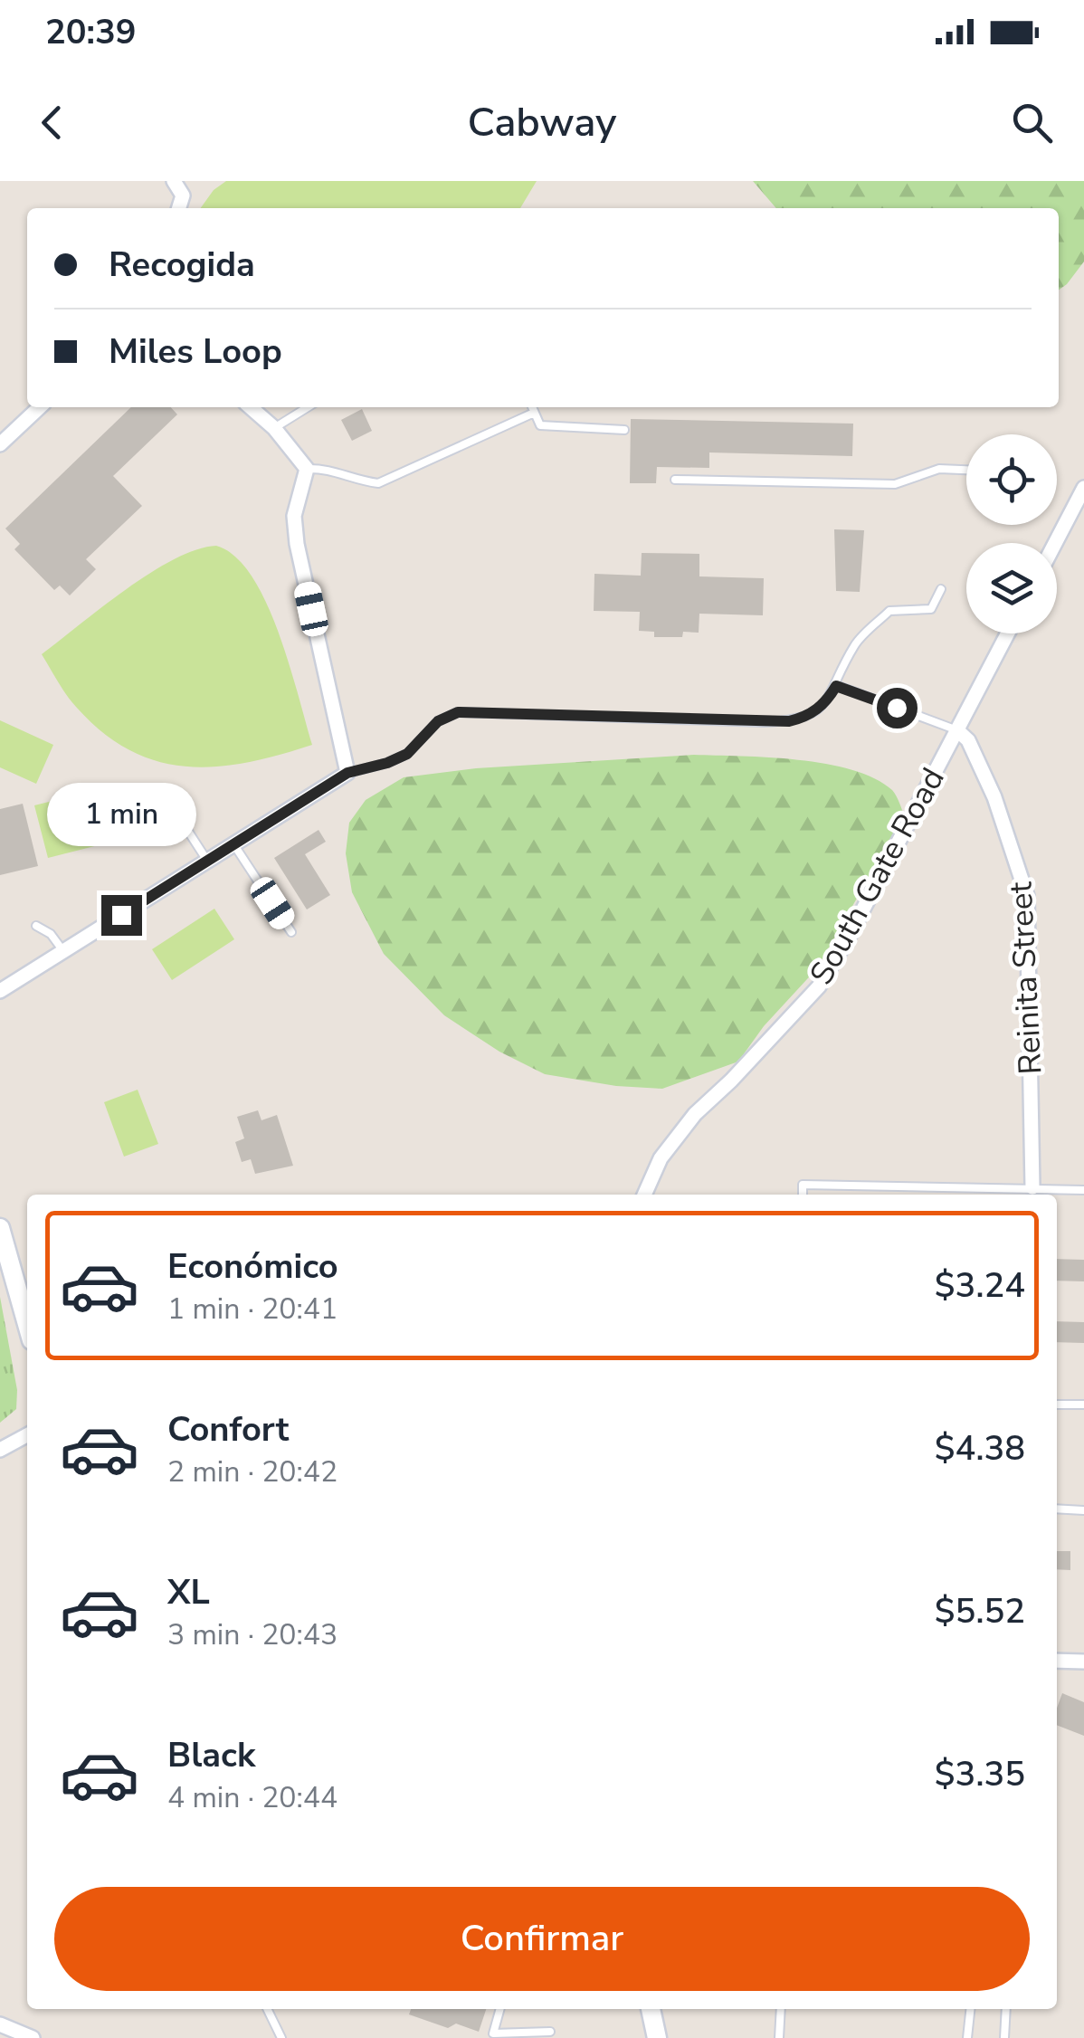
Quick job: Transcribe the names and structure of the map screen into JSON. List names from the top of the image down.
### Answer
{
  "streets": {
    "street": ["South Gate Road", "Reinita Street"]
  },
  "crossings": [
    ["South Gate Road", "Reinita Street"]
  ],
  "page": {
    "status": "20:39",
    "header": "Cabway",
    "banner": ["Recogida", "Miles Loop"],
    "bubble": "1 min",
    "list": [
      {
        "name": "Económico",
        "note": "1 min · 20:41",
        "value": "$3.24"
      },
      {
        "name": "Confort",
        "note": "2 min · 20:42",
        "value": "$4.38"
      },
      {
        "name": "XL",
        "note": "3 min · 20:43",
        "value": "$5.52"
      },
      {
        "name": "Black",
        "note": "4 min · 20:44",
        "value": "$3.35"
      }
    ],
    "buttons": "Confirmar"
  }
}
